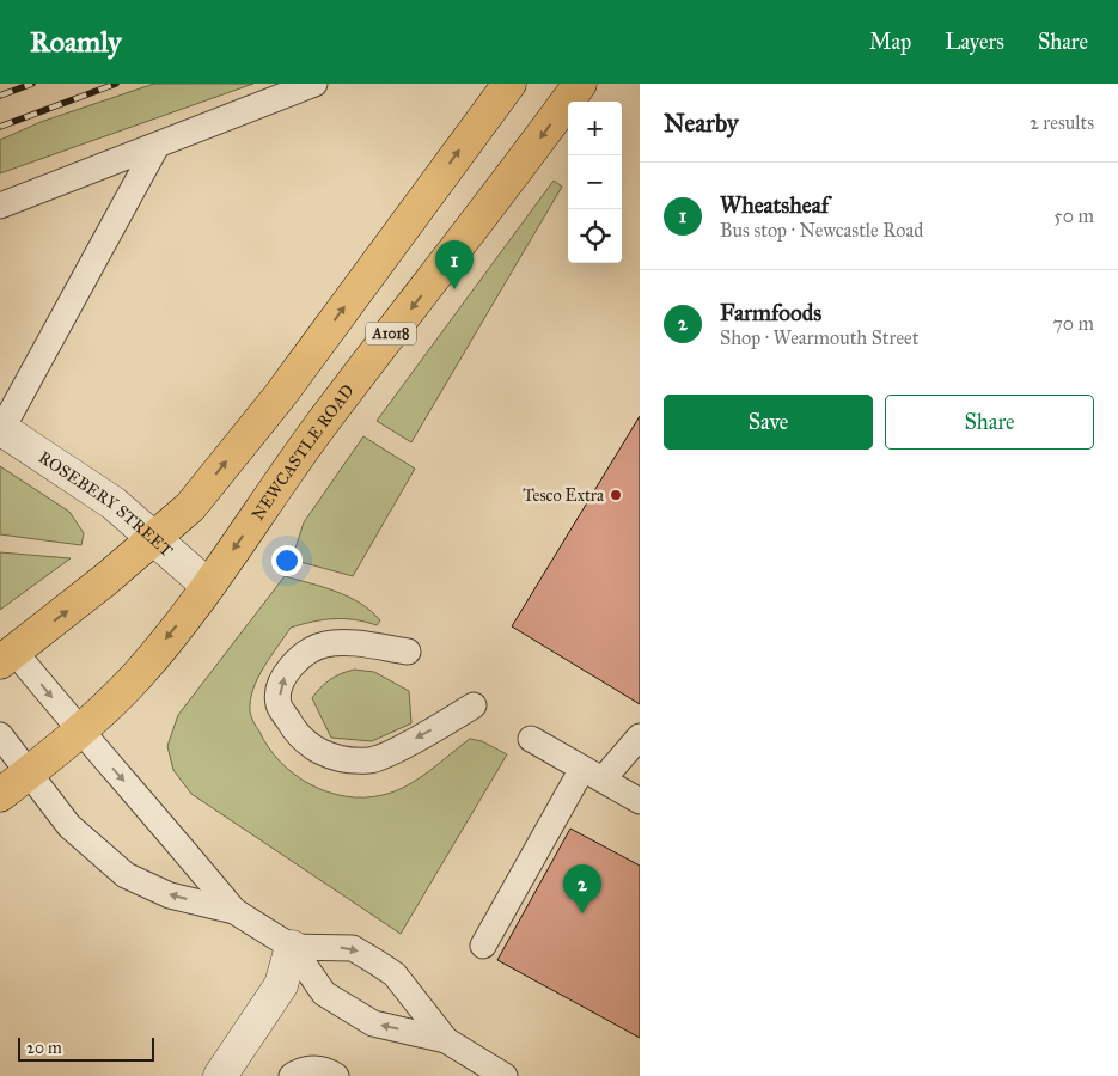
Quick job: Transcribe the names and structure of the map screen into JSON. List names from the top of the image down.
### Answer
{
  "streets": {
    "highway": ["A1018", "NEWCASTLE ROAD"],
    "street": ["ROSEBERY STREET"]
  },
  "crossings": [
    ["NEWCASTLE ROAD", "ROSEBERY STREET"]
  ],
  "places": ["Tesco Extra"],
  "scale_bar": "20 m",
  "page": {
    "header": "Roamly",
    "nav": ["Map", "Layers", "Share"],
    "heading": ["Nearby", "2 results"],
    "map_buttons": ["+", "−"],
    "list": [
      {
        "mark": "1",
        "name": "Wheatsheaf",
        "note": "Bus stop · Newcastle Road",
        "value": "50 m"
      },
      {
        "mark": "2",
        "name": "Farmfoods",
        "note": "Shop · Wearmouth Street",
        "value": "70 m"
      }
    ],
    "pins": ["1", "2"],
    "buttons": ["Save", "Share"],
    "scale": "20 m"
  }
}
